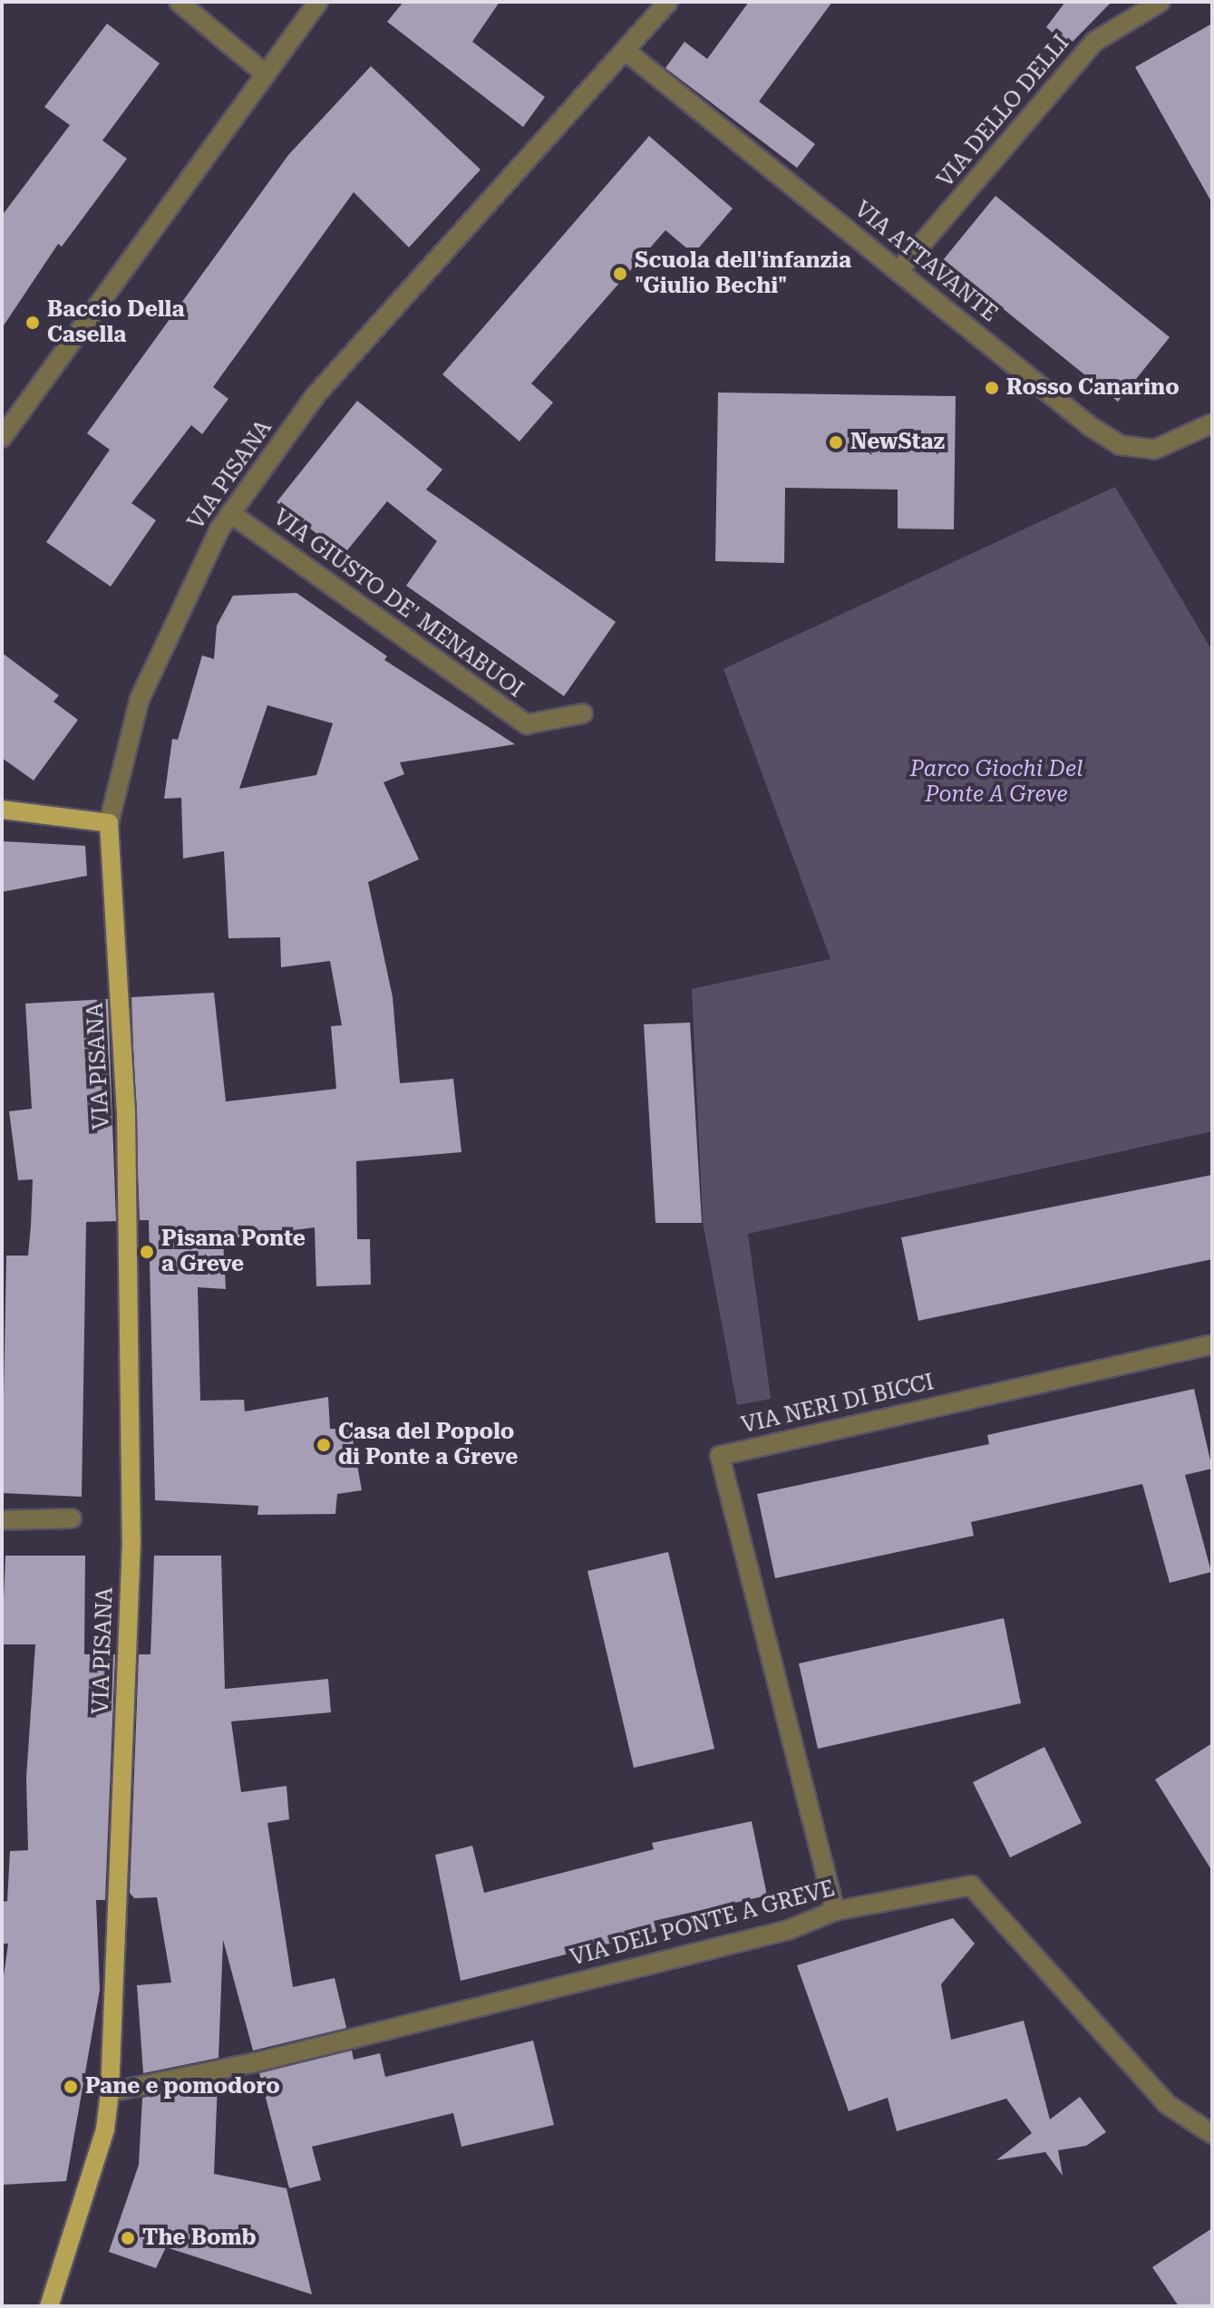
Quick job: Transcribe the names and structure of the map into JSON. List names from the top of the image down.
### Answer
{
  "streets": {
    "main road": ["VIA PISANA"],
    "street": [
      "VIA DELLO DELLI",
      "VIA ATTAVANTE",
      "VIA GIUSTO DE' MENABUOI",
      "VIA NERI DI BICCI",
      "VIA DEL PONTE A GREVE"
    ]
  },
  "crossings": [
    ["VIA DELLO DELLI", "VIA ATTAVANTE"],
    ["VIA ATTAVANTE", "VIA PISANA"],
    ["VIA PISANA", "VIA GIUSTO DE' MENABUOI"],
    ["VIA PISANA", "VIA DEL PONTE A GREVE"],
    ["VIA NERI DI BICCI", "VIA DEL PONTE A GREVE"]
  ],
  "parks": ["Parco Giochi Del Ponte A Greve"],
  "places": [
    "Scuola dell'infanzia \"Giulio Bechi\"",
    "Baccio Della Casella",
    "Rosso Canarino",
    "NewStaz",
    "Pisana Ponte a Greve",
    "Casa del Popolo di Ponte a Greve",
    "Pane e pomodoro",
    "The Bomb"
  ]
}
